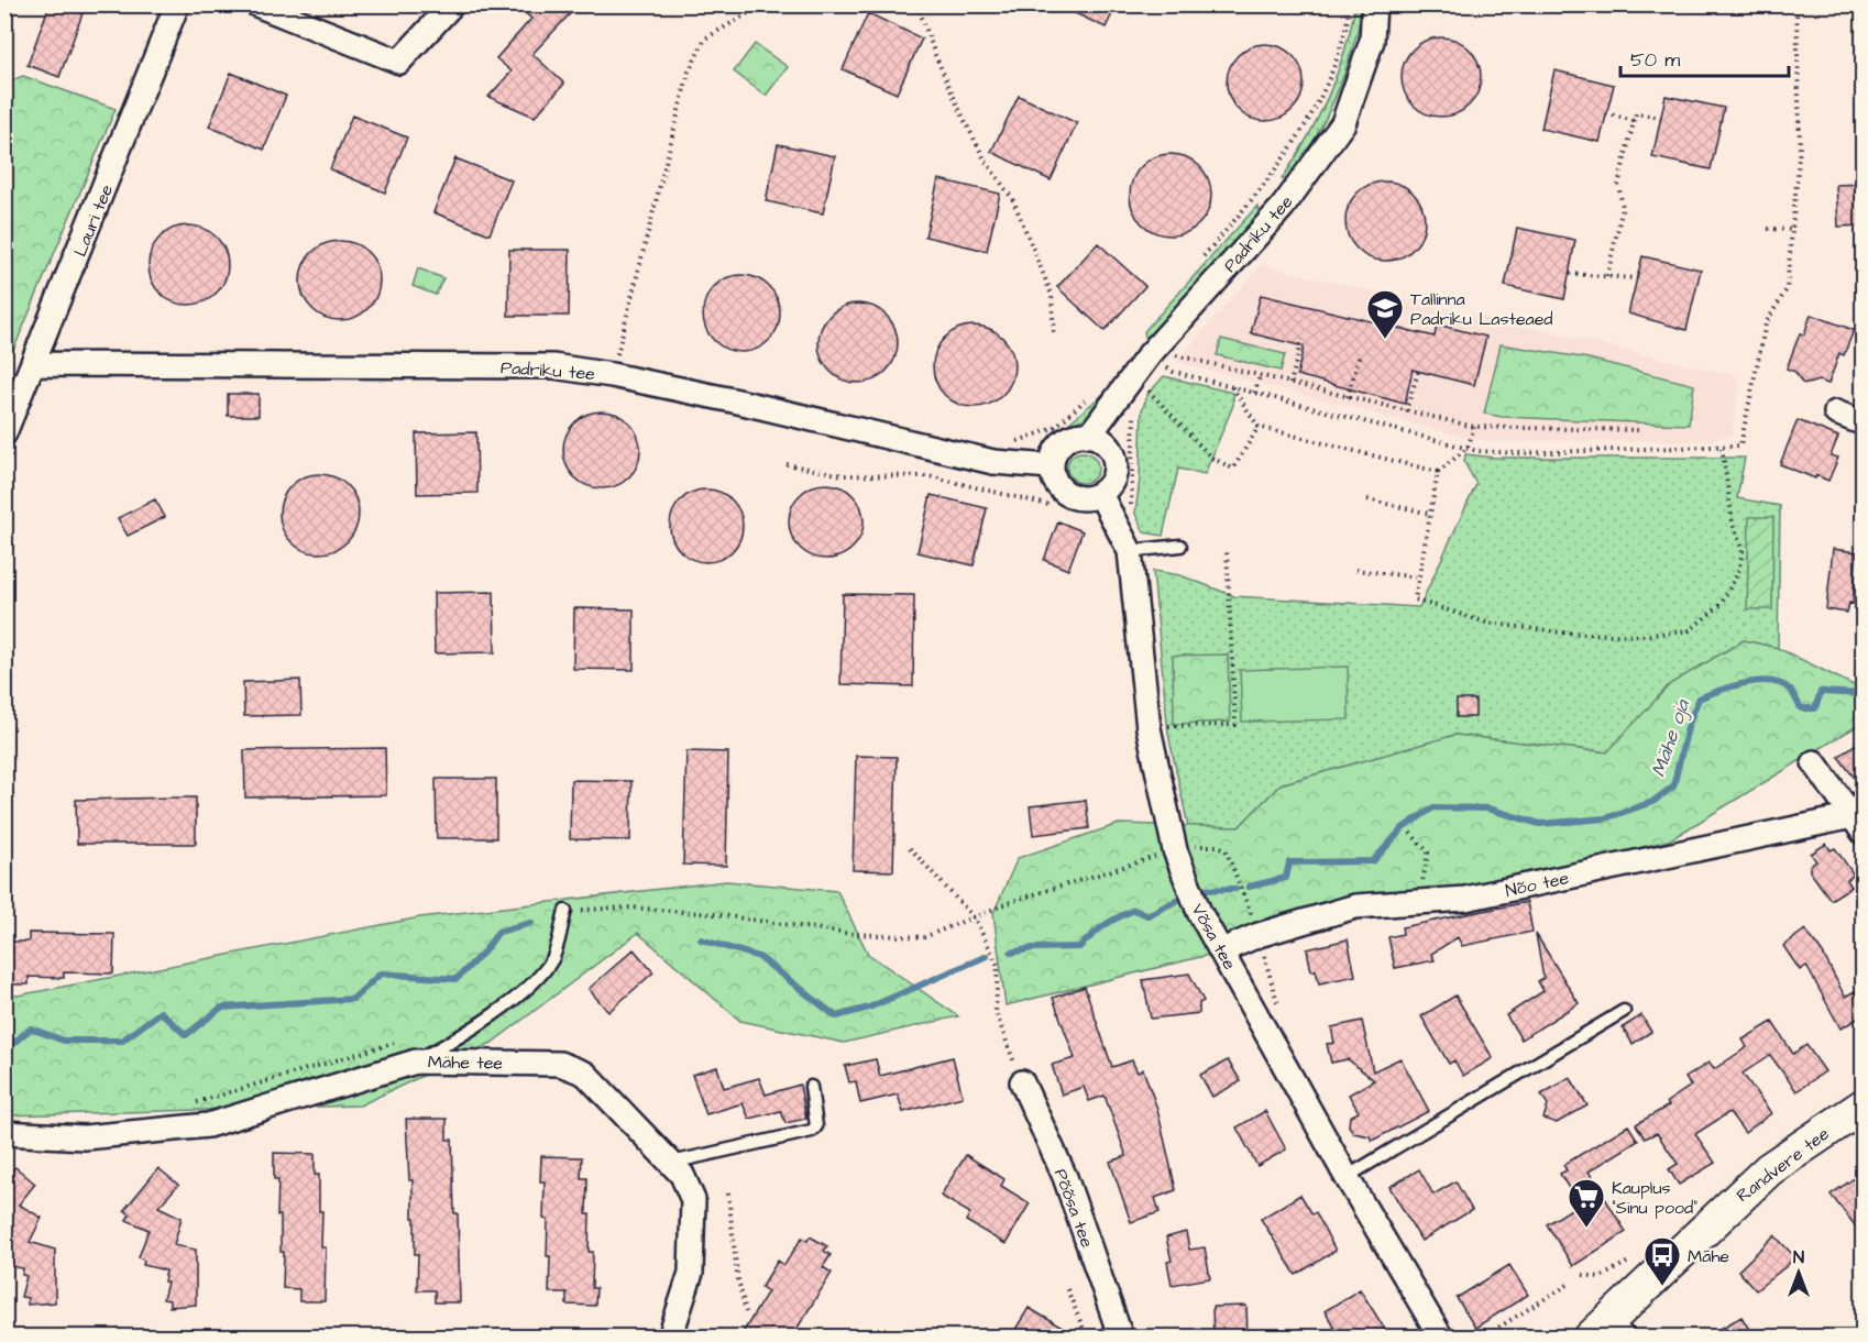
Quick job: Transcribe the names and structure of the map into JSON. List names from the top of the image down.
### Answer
{
  "streets": {
    "main road": ["Randvere tee"],
    "street": [
      "Lauri tee",
      "Padriku tee",
      "Nõo tee",
      "Võsa tee",
      "Mähe tee",
      "Põõsa tee"
    ]
  },
  "crossings": [
    ["Lauri tee", "Padriku tee"],
    ["Padriku tee", "Võsa tee"],
    ["Nõo tee", "Võsa tee"]
  ],
  "water": ["Mähe oja"],
  "places": {
    "school or university": ["Tallinna Padriku Lasteaed"],
    "supermarket": ["Kauplus \"Sinu pood\""],
    "bus stop": ["Mähe"]
  },
  "scale_bar": "50 m",
  "north": "top"
}
